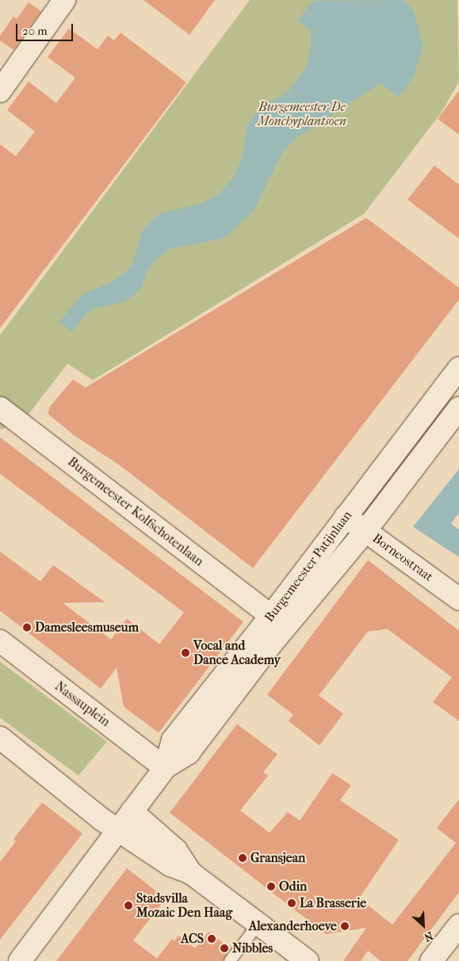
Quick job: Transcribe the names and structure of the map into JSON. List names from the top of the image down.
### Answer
{
  "streets": {
    "street": [
      "Burgemeester Kolfschotenlaan",
      "Borneostraat",
      "Burgemeester Patijnlaan",
      "Nassauplein"
    ]
  },
  "crossings": [
    ["Burgemeester Kolfschotenlaan", "Burgemeester Patijnlaan"],
    ["Borneostraat", "Burgemeester Patijnlaan"],
    ["Burgemeester Patijnlaan", "Nassauplein"]
  ],
  "parks": ["Burgemeester De Monchyplantsoen"],
  "places": [
    "Damesleesmuseum",
    "Vocal and Dance Academy",
    "Gransjean",
    "Odin",
    "La Brasserie",
    "Stadsvilla Mozaic Den Haag",
    "Alexanderhoeve",
    "ACS",
    "Nibbles"
  ],
  "scale_bar": "20 m",
  "north": "bottom right"
}
